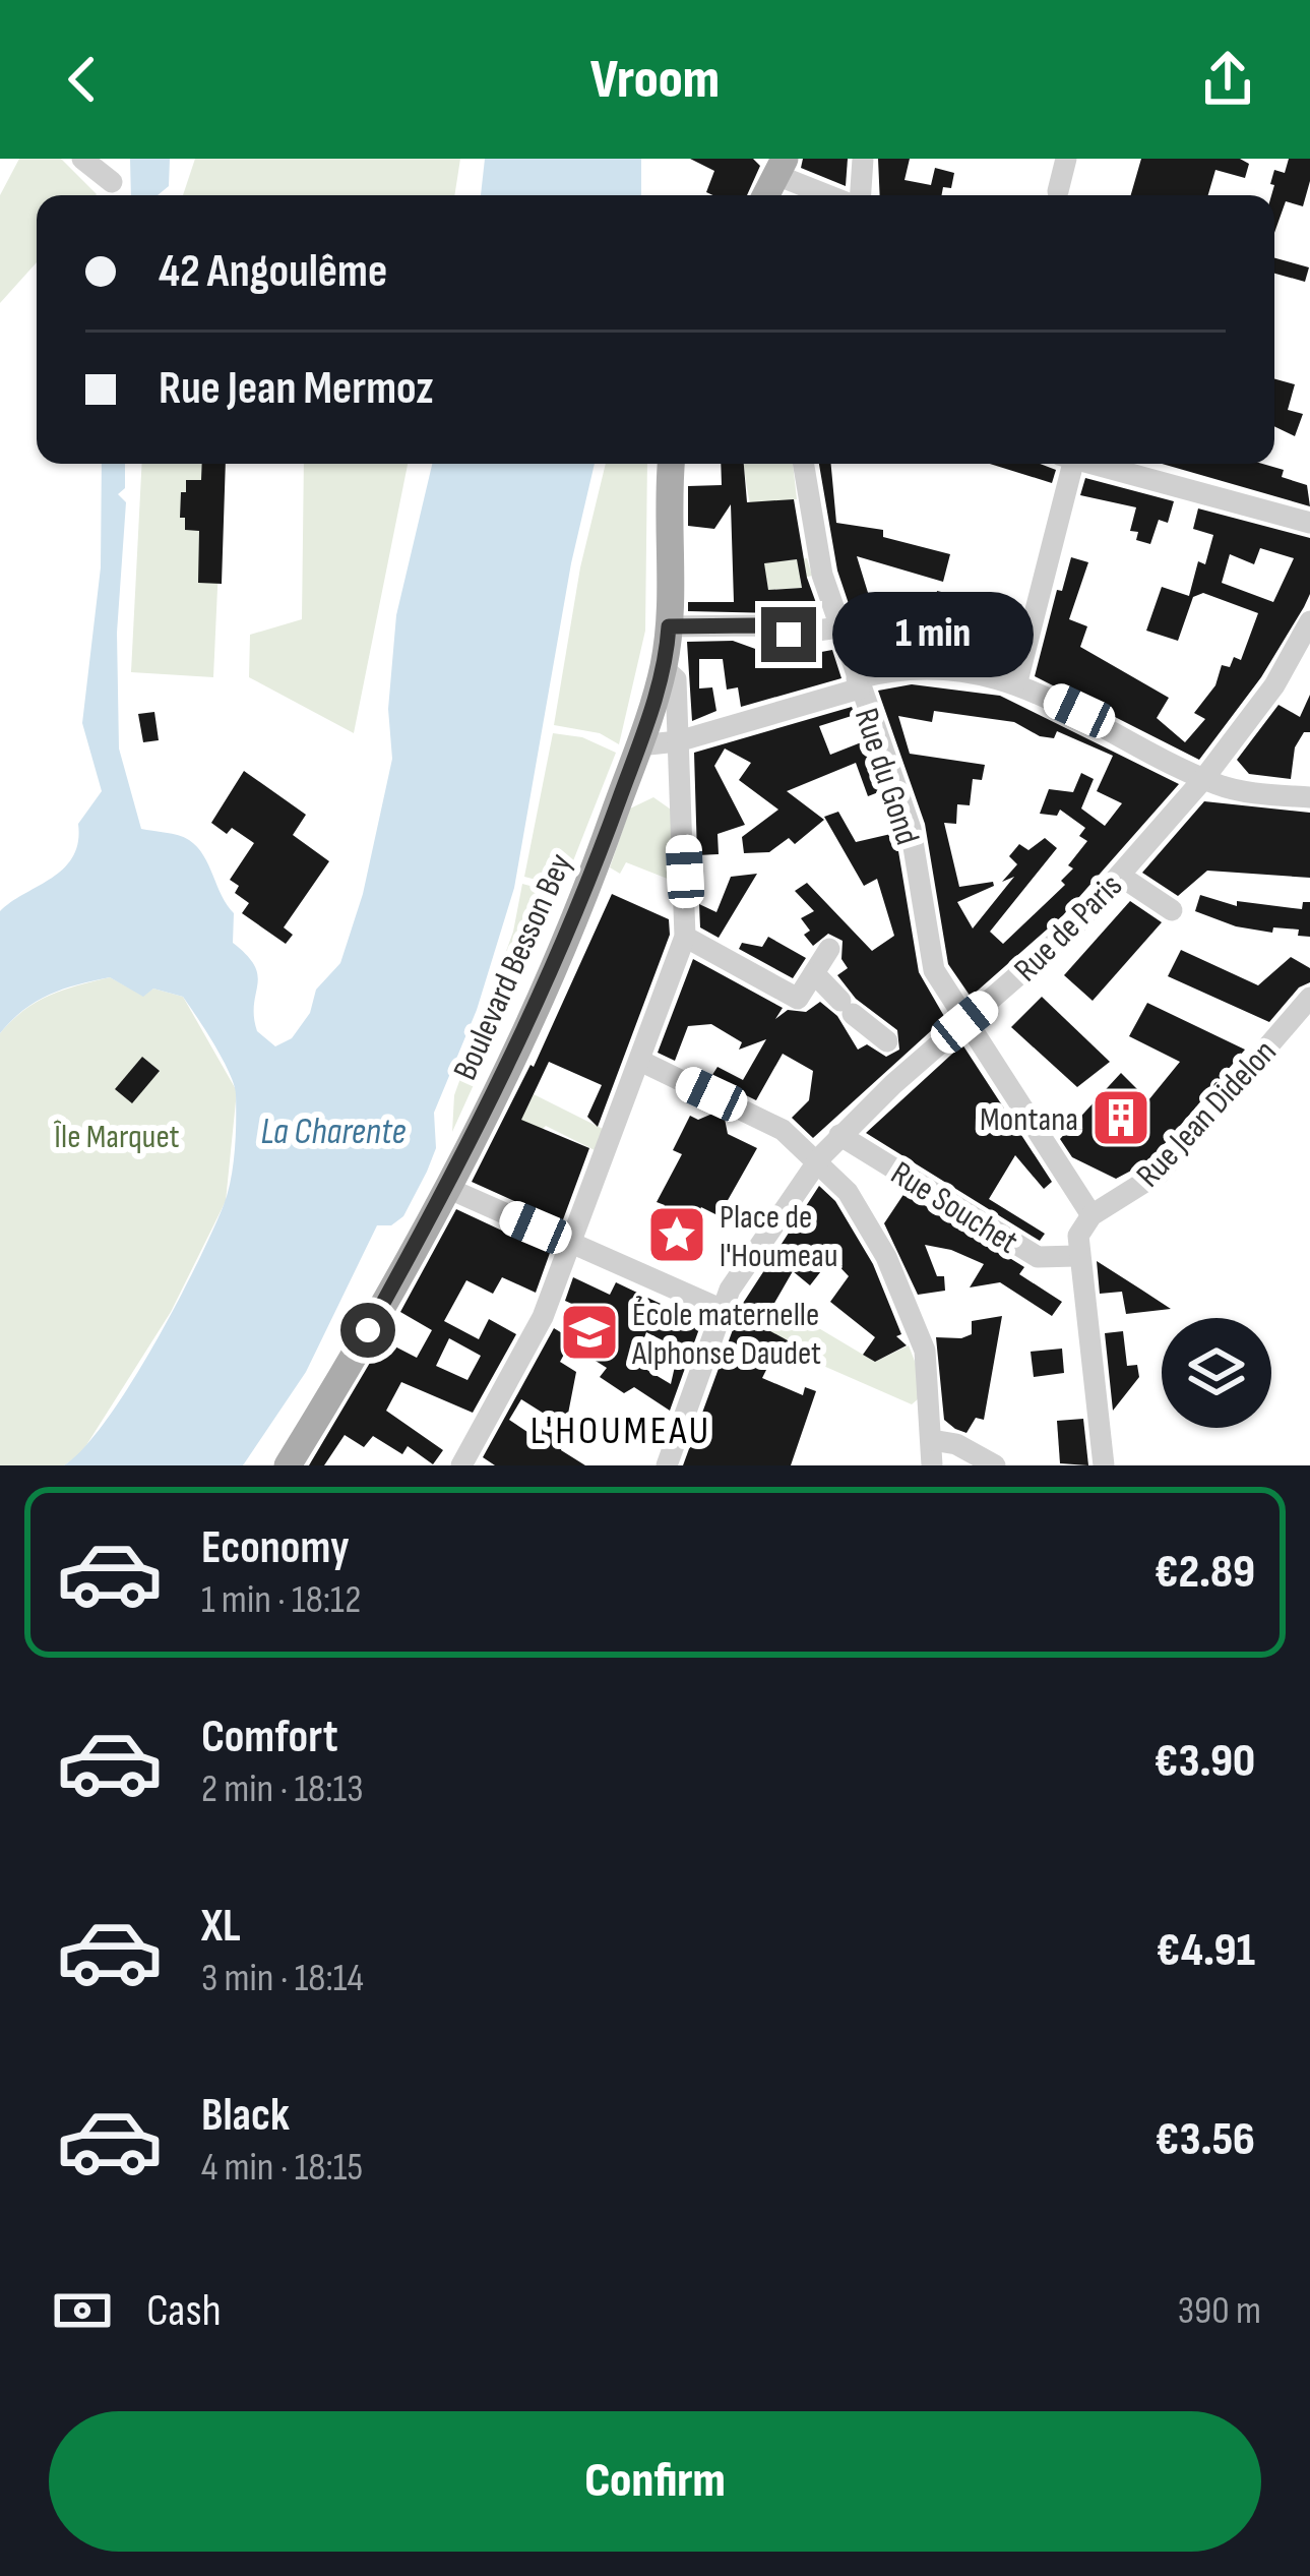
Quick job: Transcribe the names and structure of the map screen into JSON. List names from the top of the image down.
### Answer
{
  "streets": {
    "main road": ["Boulevard Besson Bey"],
    "street": [
      "Rue du Gond",
      "Rue de Paris",
      "Rue Jean Didelon",
      "Rue Souchet"
    ]
  },
  "crossings": [
    ["Rue du Gond", "Rue de Paris"],
    ["Rue du Gond", "Rue Jean Didelon"],
    ["Rue de Paris", "Rue Souchet"]
  ],
  "districts": ["L'HOUMEAU"],
  "water": ["La Charente"],
  "parks": ["Île Marquet"],
  "places": {
    "building": ["Montana"],
    "place": ["Place de l'Houmeau"],
    "school or university": ["École maternelle Alphonse Daudet"]
  },
  "page": {
    "header": "Vroom",
    "banner": ["42 Angoulême", "Rue Jean Mermoz"],
    "bubble": "1 min",
    "list": [
      {
        "name": "Economy",
        "note": "1 min · 18:12",
        "value": "€2.89"
      },
      {
        "name": "Comfort",
        "note": "2 min · 18:13",
        "value": "€3.90"
      },
      {
        "name": "XL",
        "note": "3 min · 18:14",
        "value": "€4.91"
      },
      {
        "name": "Black",
        "note": "4 min · 18:15",
        "value": "€3.56"
      }
    ],
    "pay": ["Cash", "390 m"],
    "buttons": "Confirm"
  }
}
